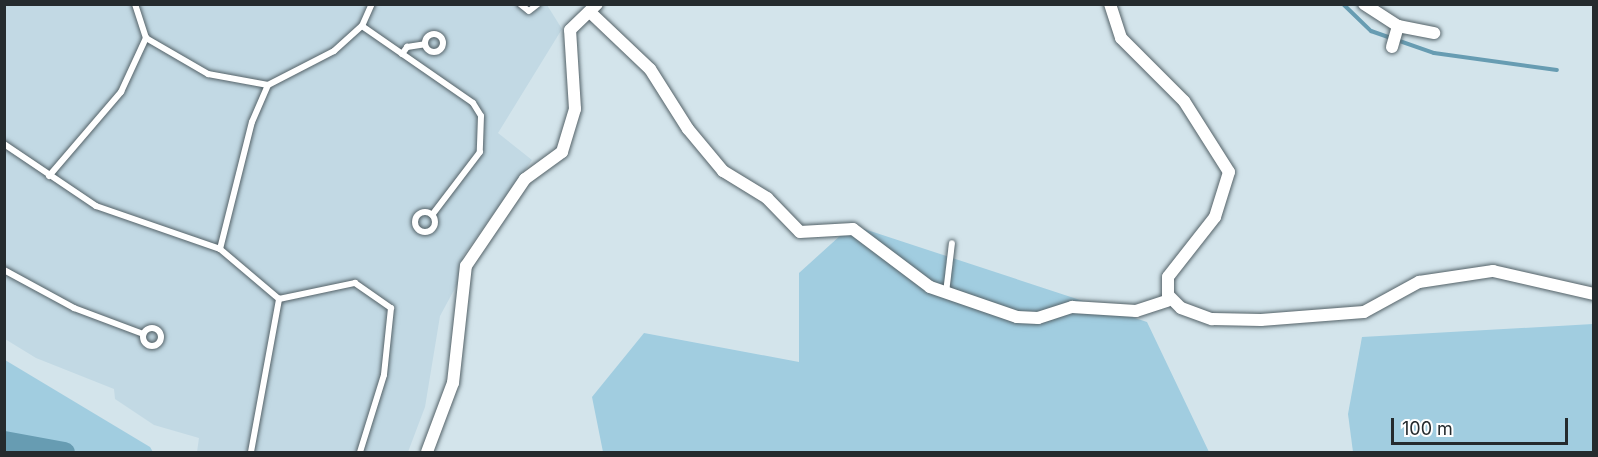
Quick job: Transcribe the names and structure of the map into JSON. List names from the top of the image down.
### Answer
{
  "scale_bar": "100 m"
}
